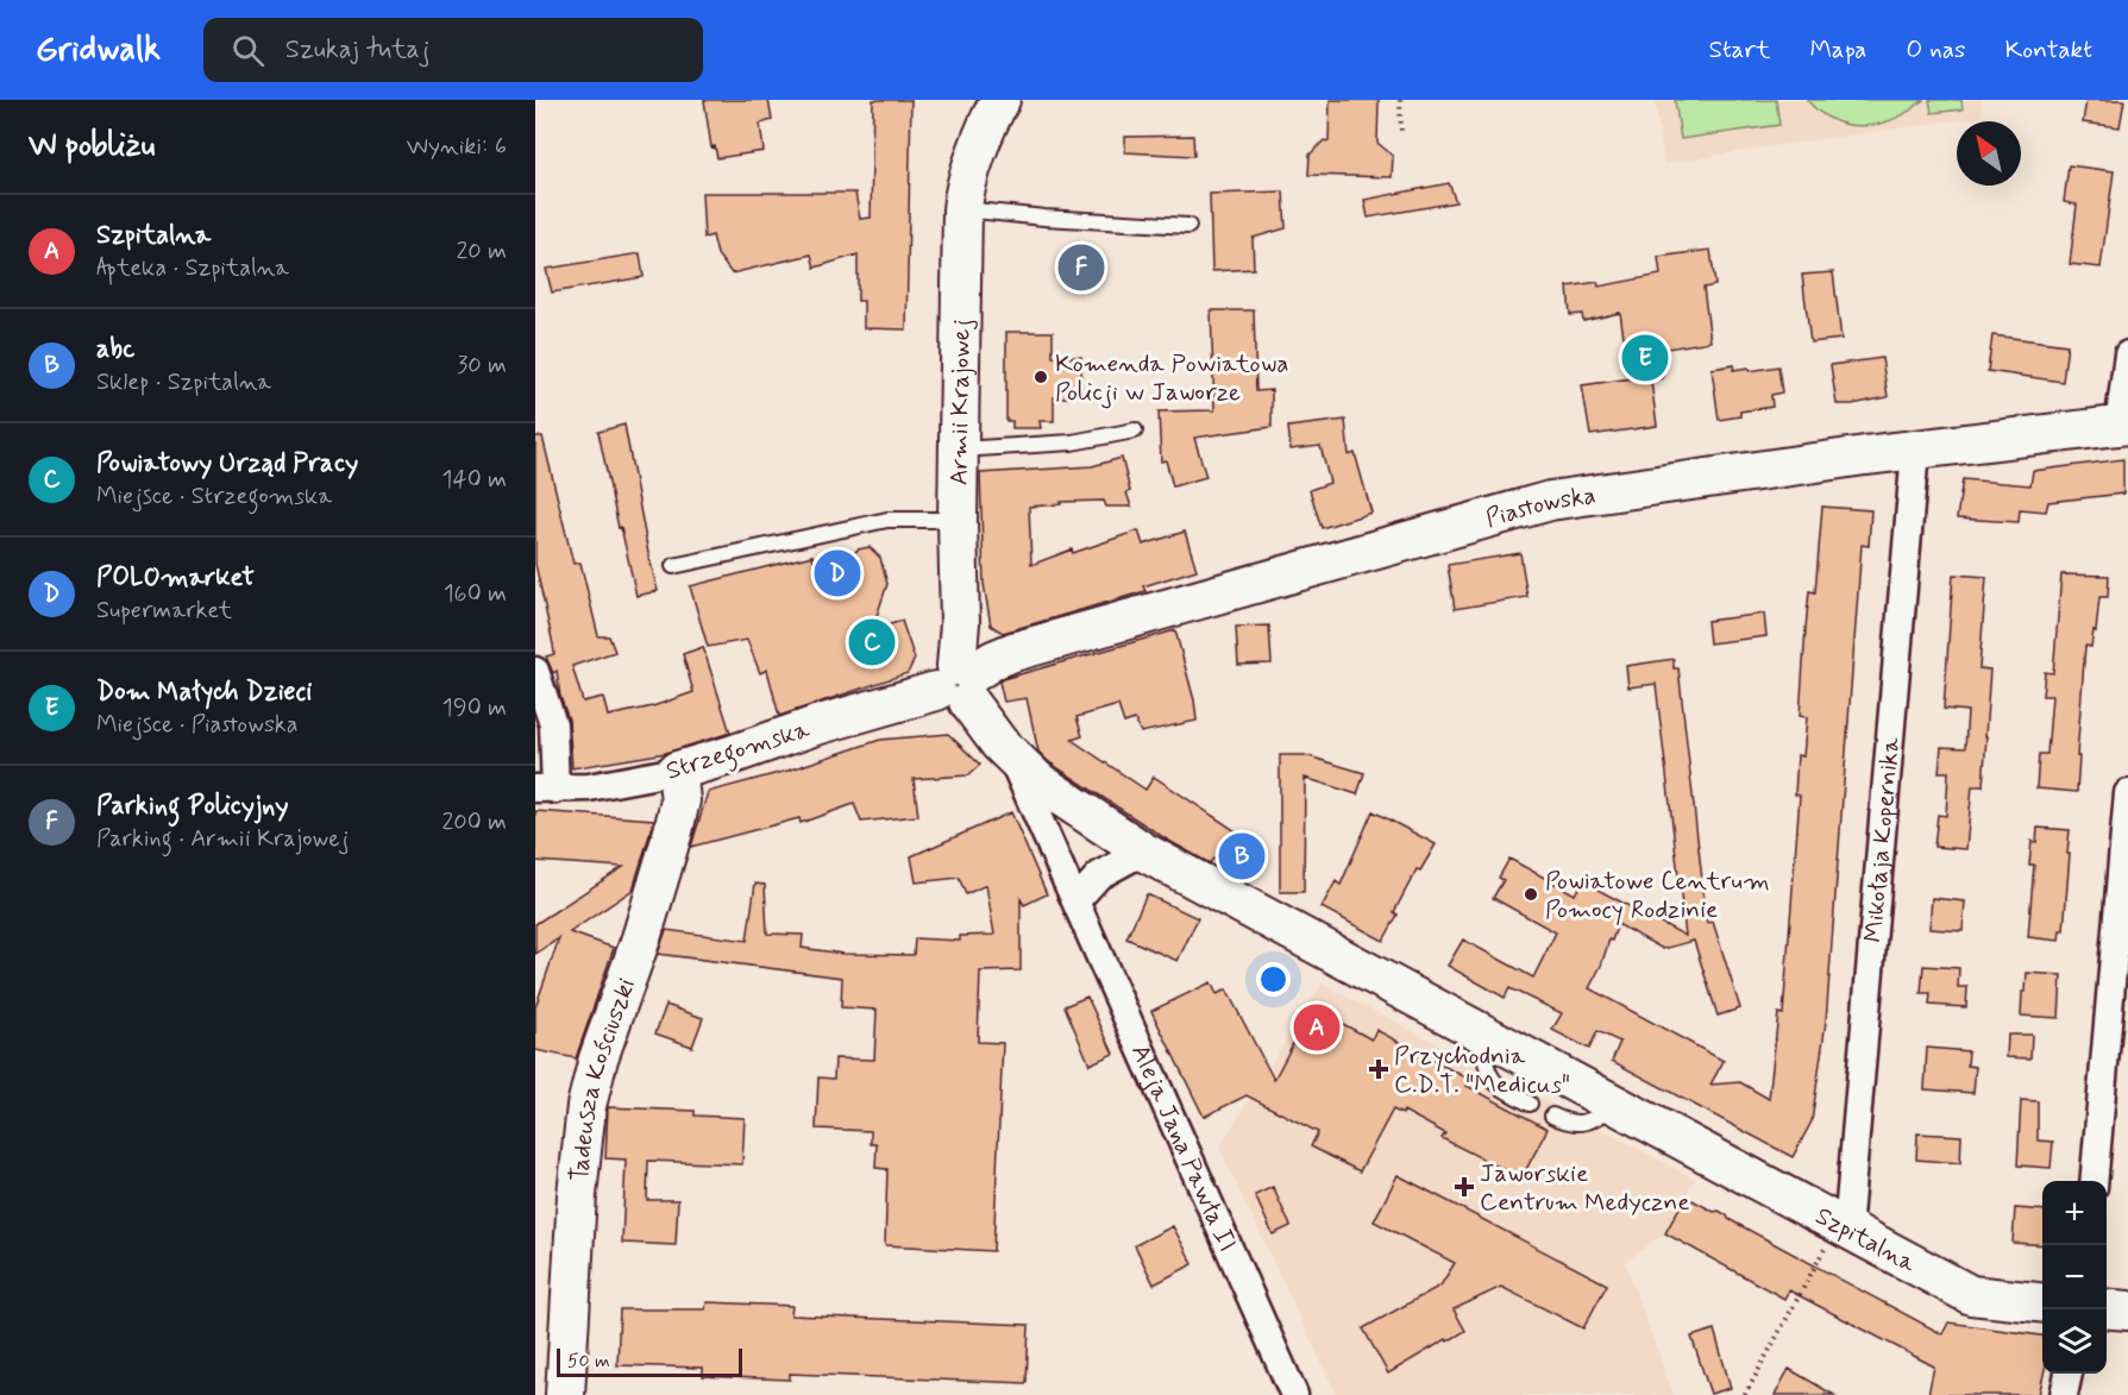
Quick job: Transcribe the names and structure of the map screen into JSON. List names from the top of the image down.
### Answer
{
  "streets": {
    "street": [
      "Armii Krajowej",
      "Piastowska",
      "Strzegomska",
      "Mikołaja Kopernika",
      "Tadeusza Kościuszki",
      "Aleja Jana Pawła II",
      "Szpitalna"
    ]
  },
  "crossings": [
    ["Armii Krajowej", "Piastowska"],
    ["Armii Krajowej", "Strzegomska"],
    ["Armii Krajowej", "Szpitalna"],
    ["Piastowska", "Strzegomska"],
    ["Piastowska", "Mikołaja Kopernika"],
    ["Piastowska", "Szpitalna"],
    ["Strzegomska", "Tadeusza Kościuszki"],
    ["Strzegomska", "Szpitalna"],
    ["Mikołaja Kopernika", "Szpitalna"],
    ["Aleja Jana Pawła II", "Szpitalna"]
  ],
  "places": {
    "other": ["Komenda Powiatowa Policji w Jaworze", "Powiatowe Centrum Pomocy Rodzinie"],
    "health": ["Przychodnia C.D.T. \"Medicus\"", "Jaworskie Centrum Medyczne"]
  },
  "scale_bar": "50 m",
  "north": "top left",
  "page": {
    "header": "Gridwalk",
    "search": "Szukaj tutaj",
    "nav": [
      "Start",
      "Mapa",
      "O nas",
      "Kontakt"
    ],
    "heading": ["W pobliżu", "Wyniki: 6"],
    "list": [
      {
        "mark": "A",
        "name": "Szpitalna",
        "note": "Apteka · Szpitalna",
        "value": "20 m"
      },
      {
        "mark": "B",
        "name": "abc",
        "note": "Sklep · Szpitalna",
        "value": "30 m"
      },
      {
        "mark": "C",
        "name": "Powiatowy Urząd Pracy",
        "note": "Miejsce · Strzegomska",
        "value": "140 m"
      },
      {
        "mark": "D",
        "name": "POLOmarket",
        "note": "Supermarket",
        "value": "160 m"
      },
      {
        "mark": "E",
        "name": "Dom Małych Dzieci",
        "note": "Miejsce · Piastowska",
        "value": "190 m"
      },
      {
        "mark": "F",
        "name": "Parking Policyjny",
        "note": "Parking · Armii Krajowej",
        "value": "200 m"
      }
    ],
    "pins": [
      "F",
      "E",
      "D",
      "C",
      "B",
      "A"
    ],
    "map_buttons": ["+", "−"],
    "scale": "50 m"
  }
}
